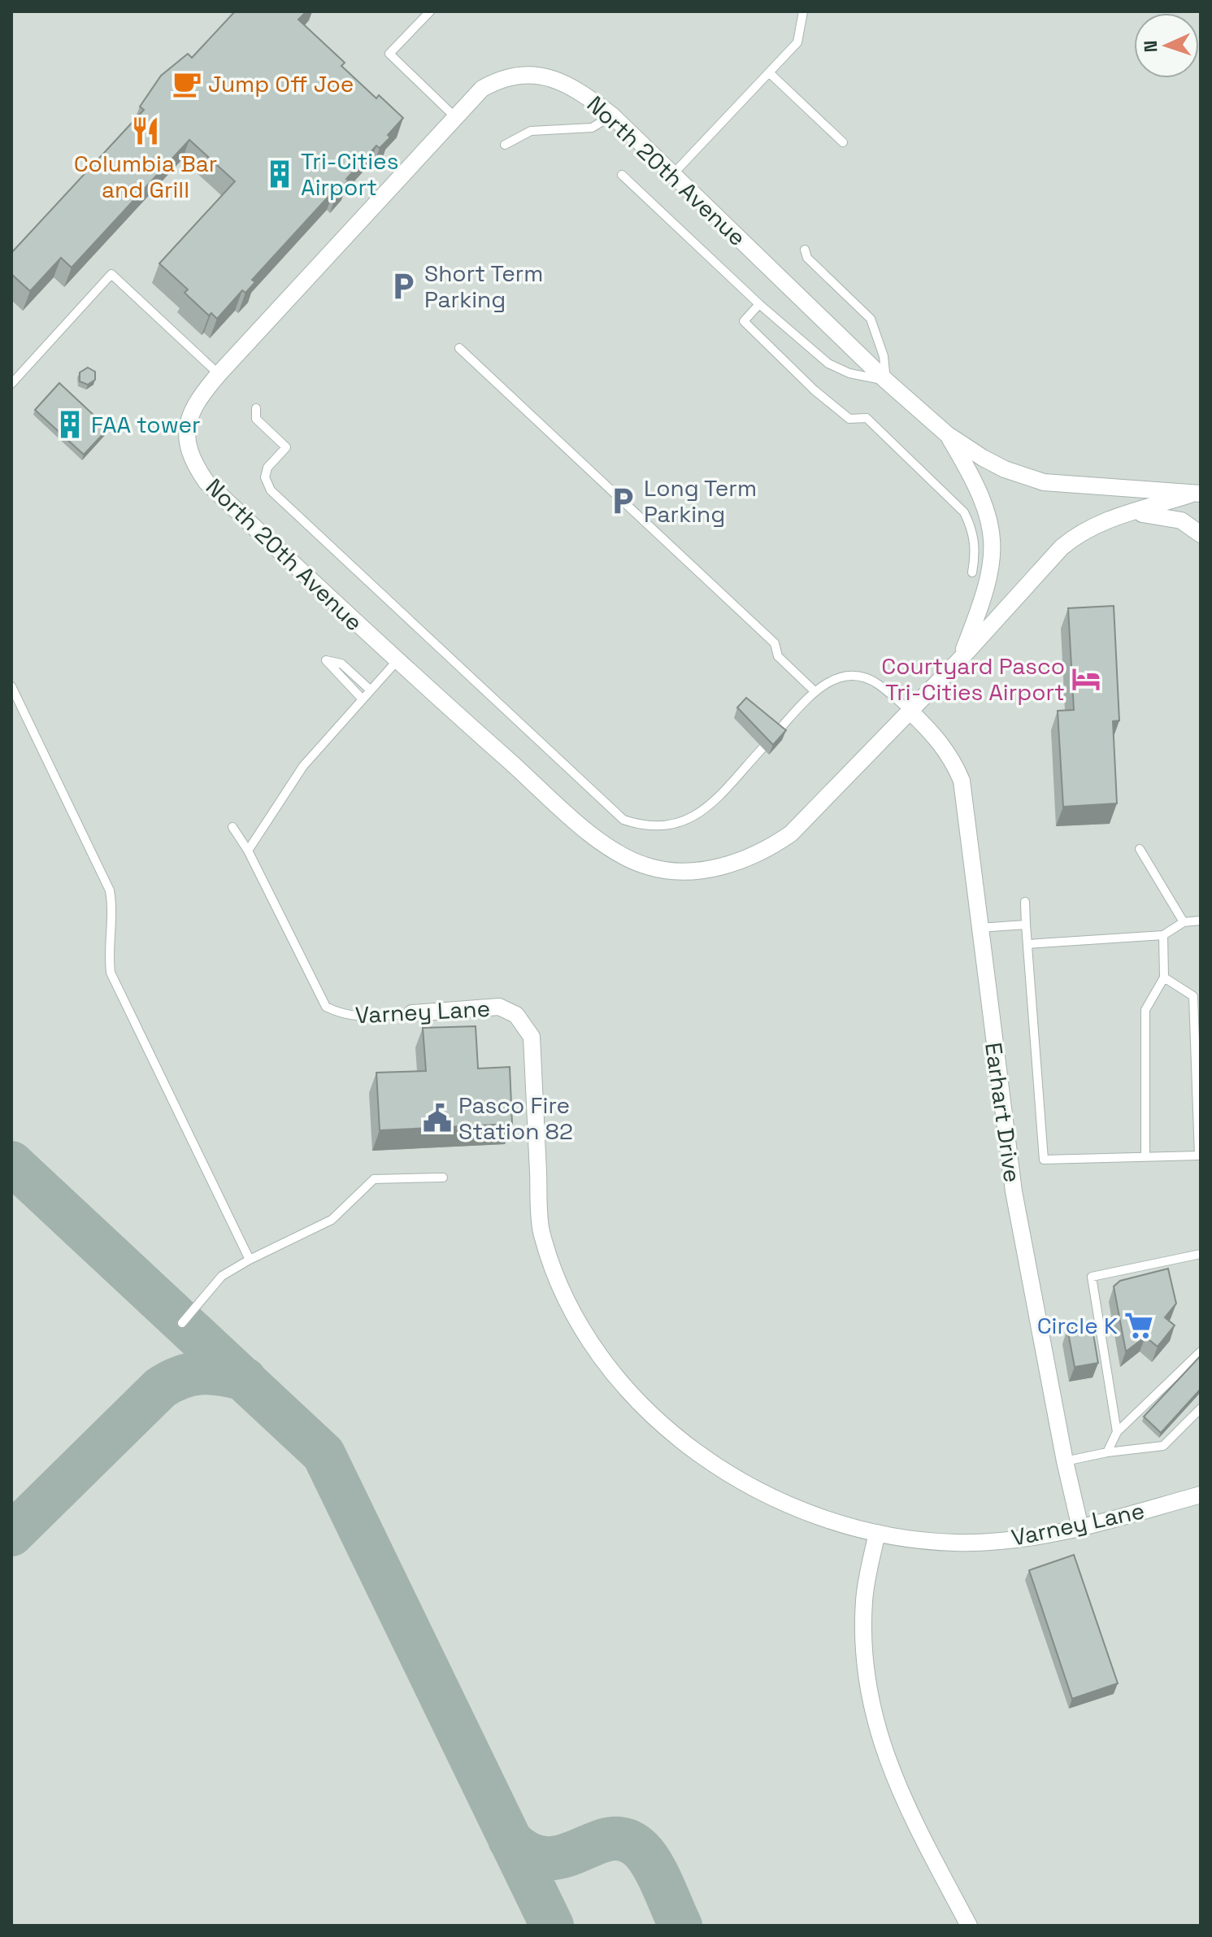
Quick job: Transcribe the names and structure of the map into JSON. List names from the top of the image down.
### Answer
{
  "streets": {
    "street": ["North 20th Avenue", "Varney Lane", "Earhart Drive"]
  },
  "crossings": [
    ["North 20th Avenue", "Earhart Drive"],
    ["Varney Lane", "Earhart Drive"]
  ],
  "places": {
    "cafe": ["Jump Off Joe"],
    "restaurant": ["Columbia Bar and Grill"],
    "building": ["Tri-Cities Airport", "FAA tower"],
    "parking": ["Short Term Parking", "Long Term Parking"],
    "hotel": ["Courtyard Pasco Tri-Cities Airport"],
    "public building": ["Pasco Fire Station 82"],
    "supermarket": ["Circle K"]
  },
  "north": "left"
}
